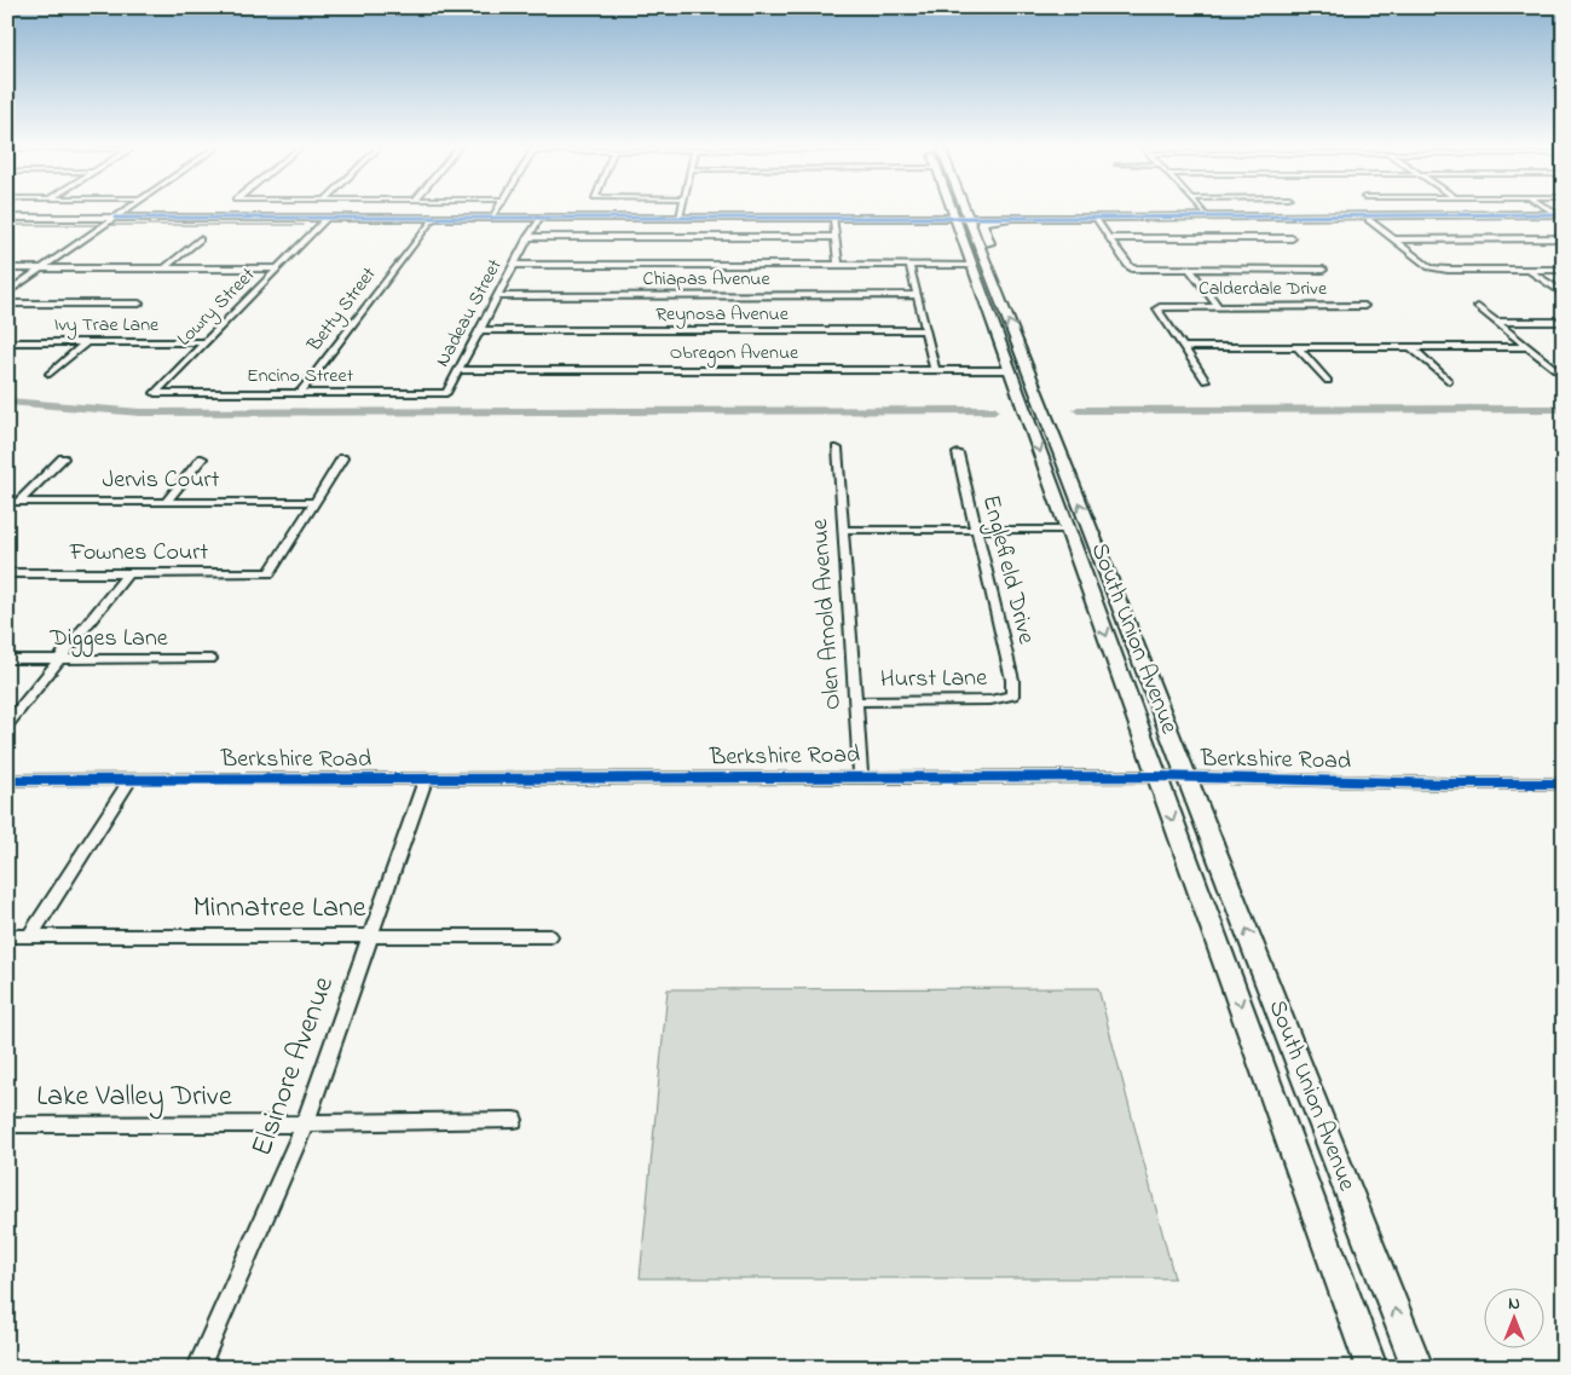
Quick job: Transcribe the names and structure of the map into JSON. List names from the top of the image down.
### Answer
{
  "streets": {
    "main road": ["South Union Avenue"],
    "street": [
      "Chiapas Avenue",
      "Calderdale Drive",
      "Lowry Street",
      "Betty Street",
      "Nadeau Street",
      "Reynosa Avenue",
      "Ivy Trae Lane",
      "Obregon Avenue",
      "Encino Street",
      "Jervis Court",
      "Fownes Court",
      "Englefield Drive",
      "Olen Arnold Avenue",
      "Digges Lane",
      "Hurst Lane",
      "Berkshire Road",
      "Minnatree Lane",
      "Elsinore Avenue",
      "Lake Valley Drive"
    ]
  },
  "crossings": [
    ["Chiapas Avenue", "Nadeau Street"],
    ["Lowry Street", "Ivy Trae Lane"],
    ["Lowry Street", "Encino Street"],
    ["Betty Street", "Encino Street"],
    ["Nadeau Street", "Reynosa Avenue"],
    ["Nadeau Street", "Obregon Avenue"],
    ["Nadeau Street", "Encino Street"],
    ["Obregon Avenue", "South Union Avenue"],
    ["Jervis Court", "Fownes Court"],
    ["Englefield Drive", "Hurst Lane"],
    ["Olen Arnold Avenue", "Hurst Lane"],
    ["Olen Arnold Avenue", "Berkshire Road"],
    ["South Union Avenue", "Berkshire Road"],
    ["Berkshire Road", "Elsinore Avenue"],
    ["Minnatree Lane", "Elsinore Avenue"],
    ["Elsinore Avenue", "Lake Valley Drive"]
  ],
  "north": "top"
}
